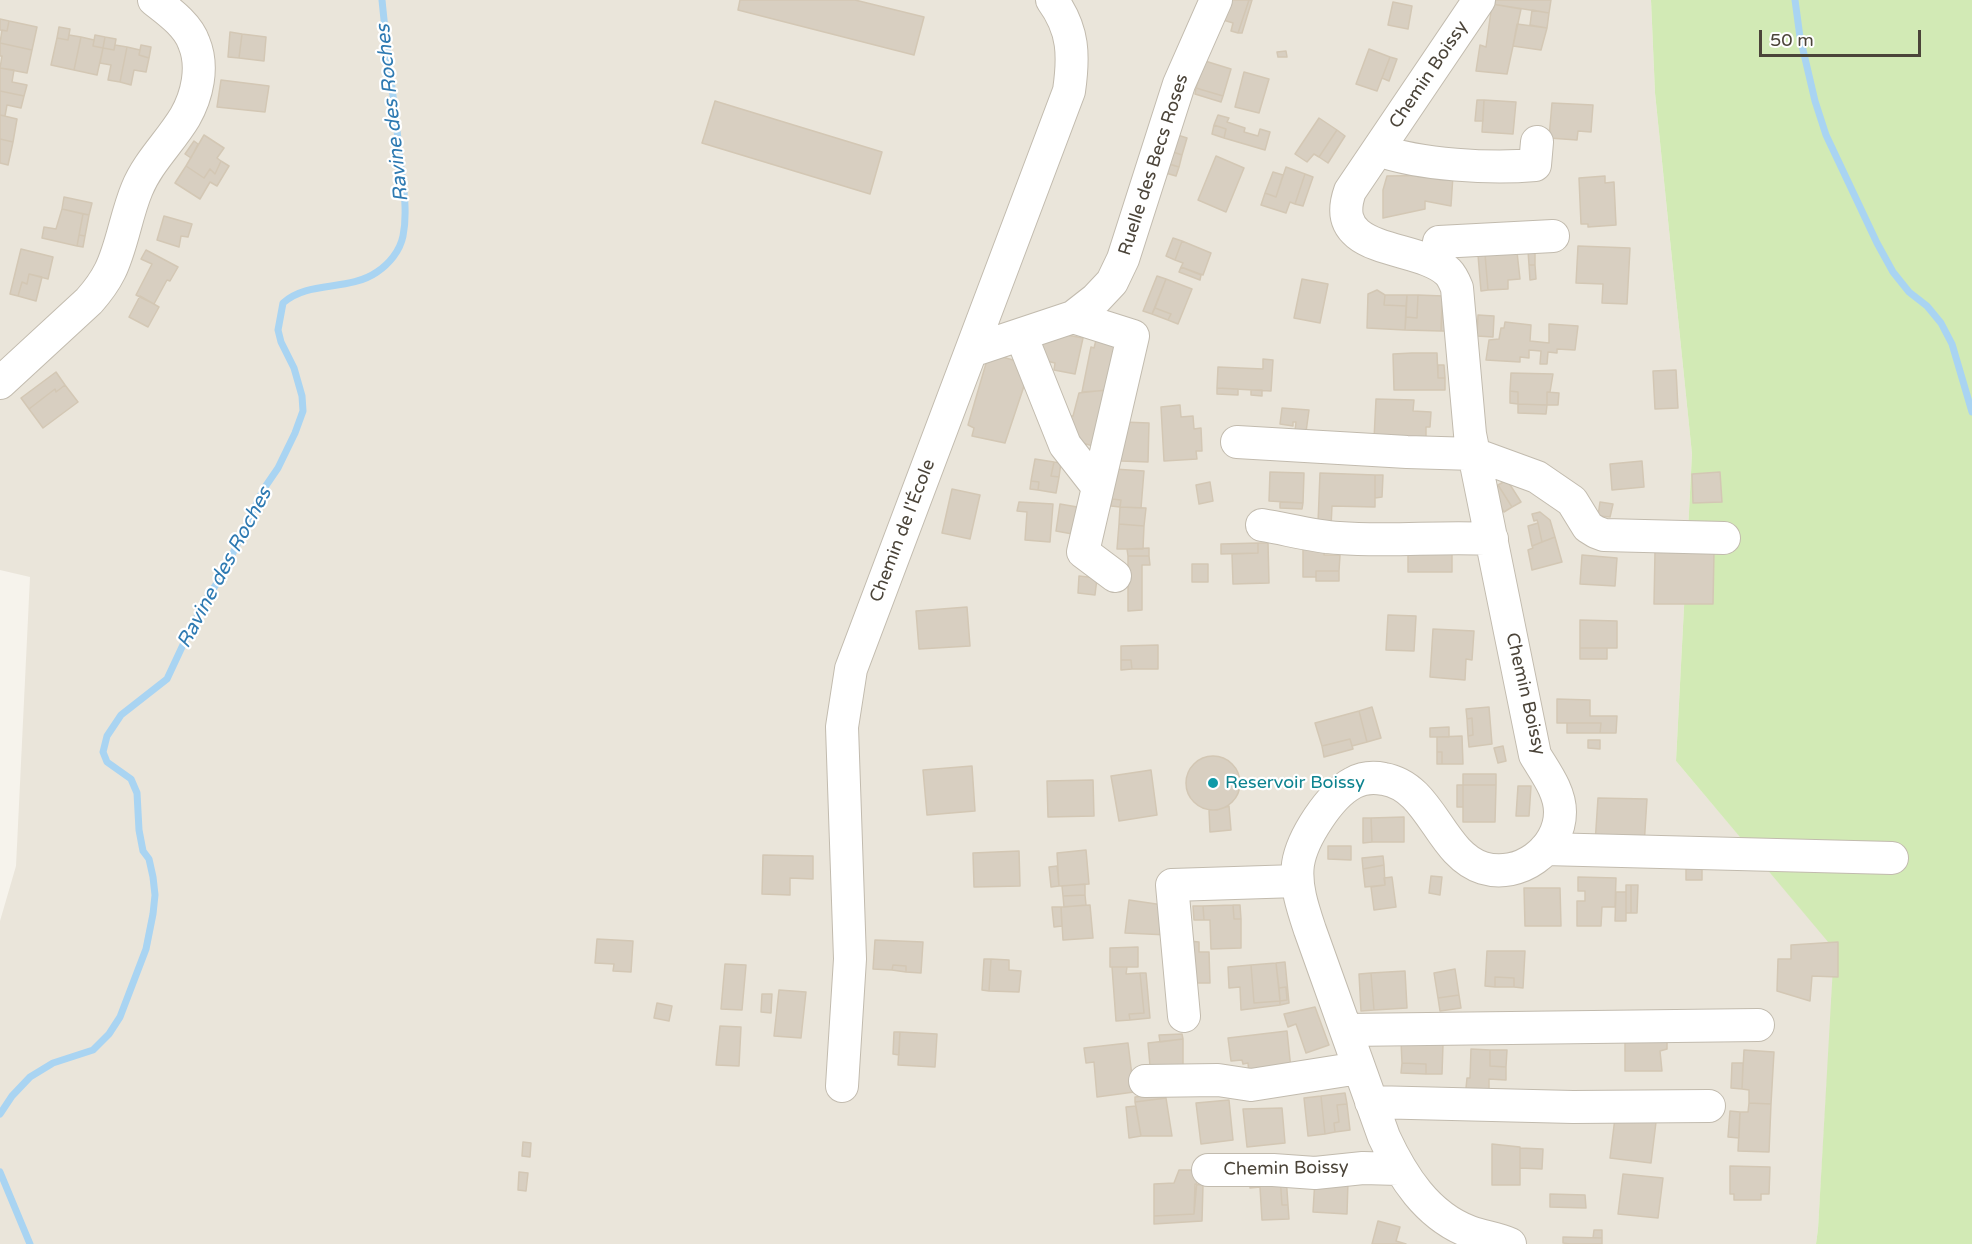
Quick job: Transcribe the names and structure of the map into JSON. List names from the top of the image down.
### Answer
{
  "streets": {
    "street": ["Chemin Boissy", "Ruelle des Becs Roses", "Chemin de l'École"]
  },
  "crossings": [
    ["Ruelle des Becs Roses", "Chemin de l'École"]
  ],
  "water": ["Ravine des Roches"],
  "places": ["Reservoir Boissy"],
  "scale_bar": "50 m"
}
